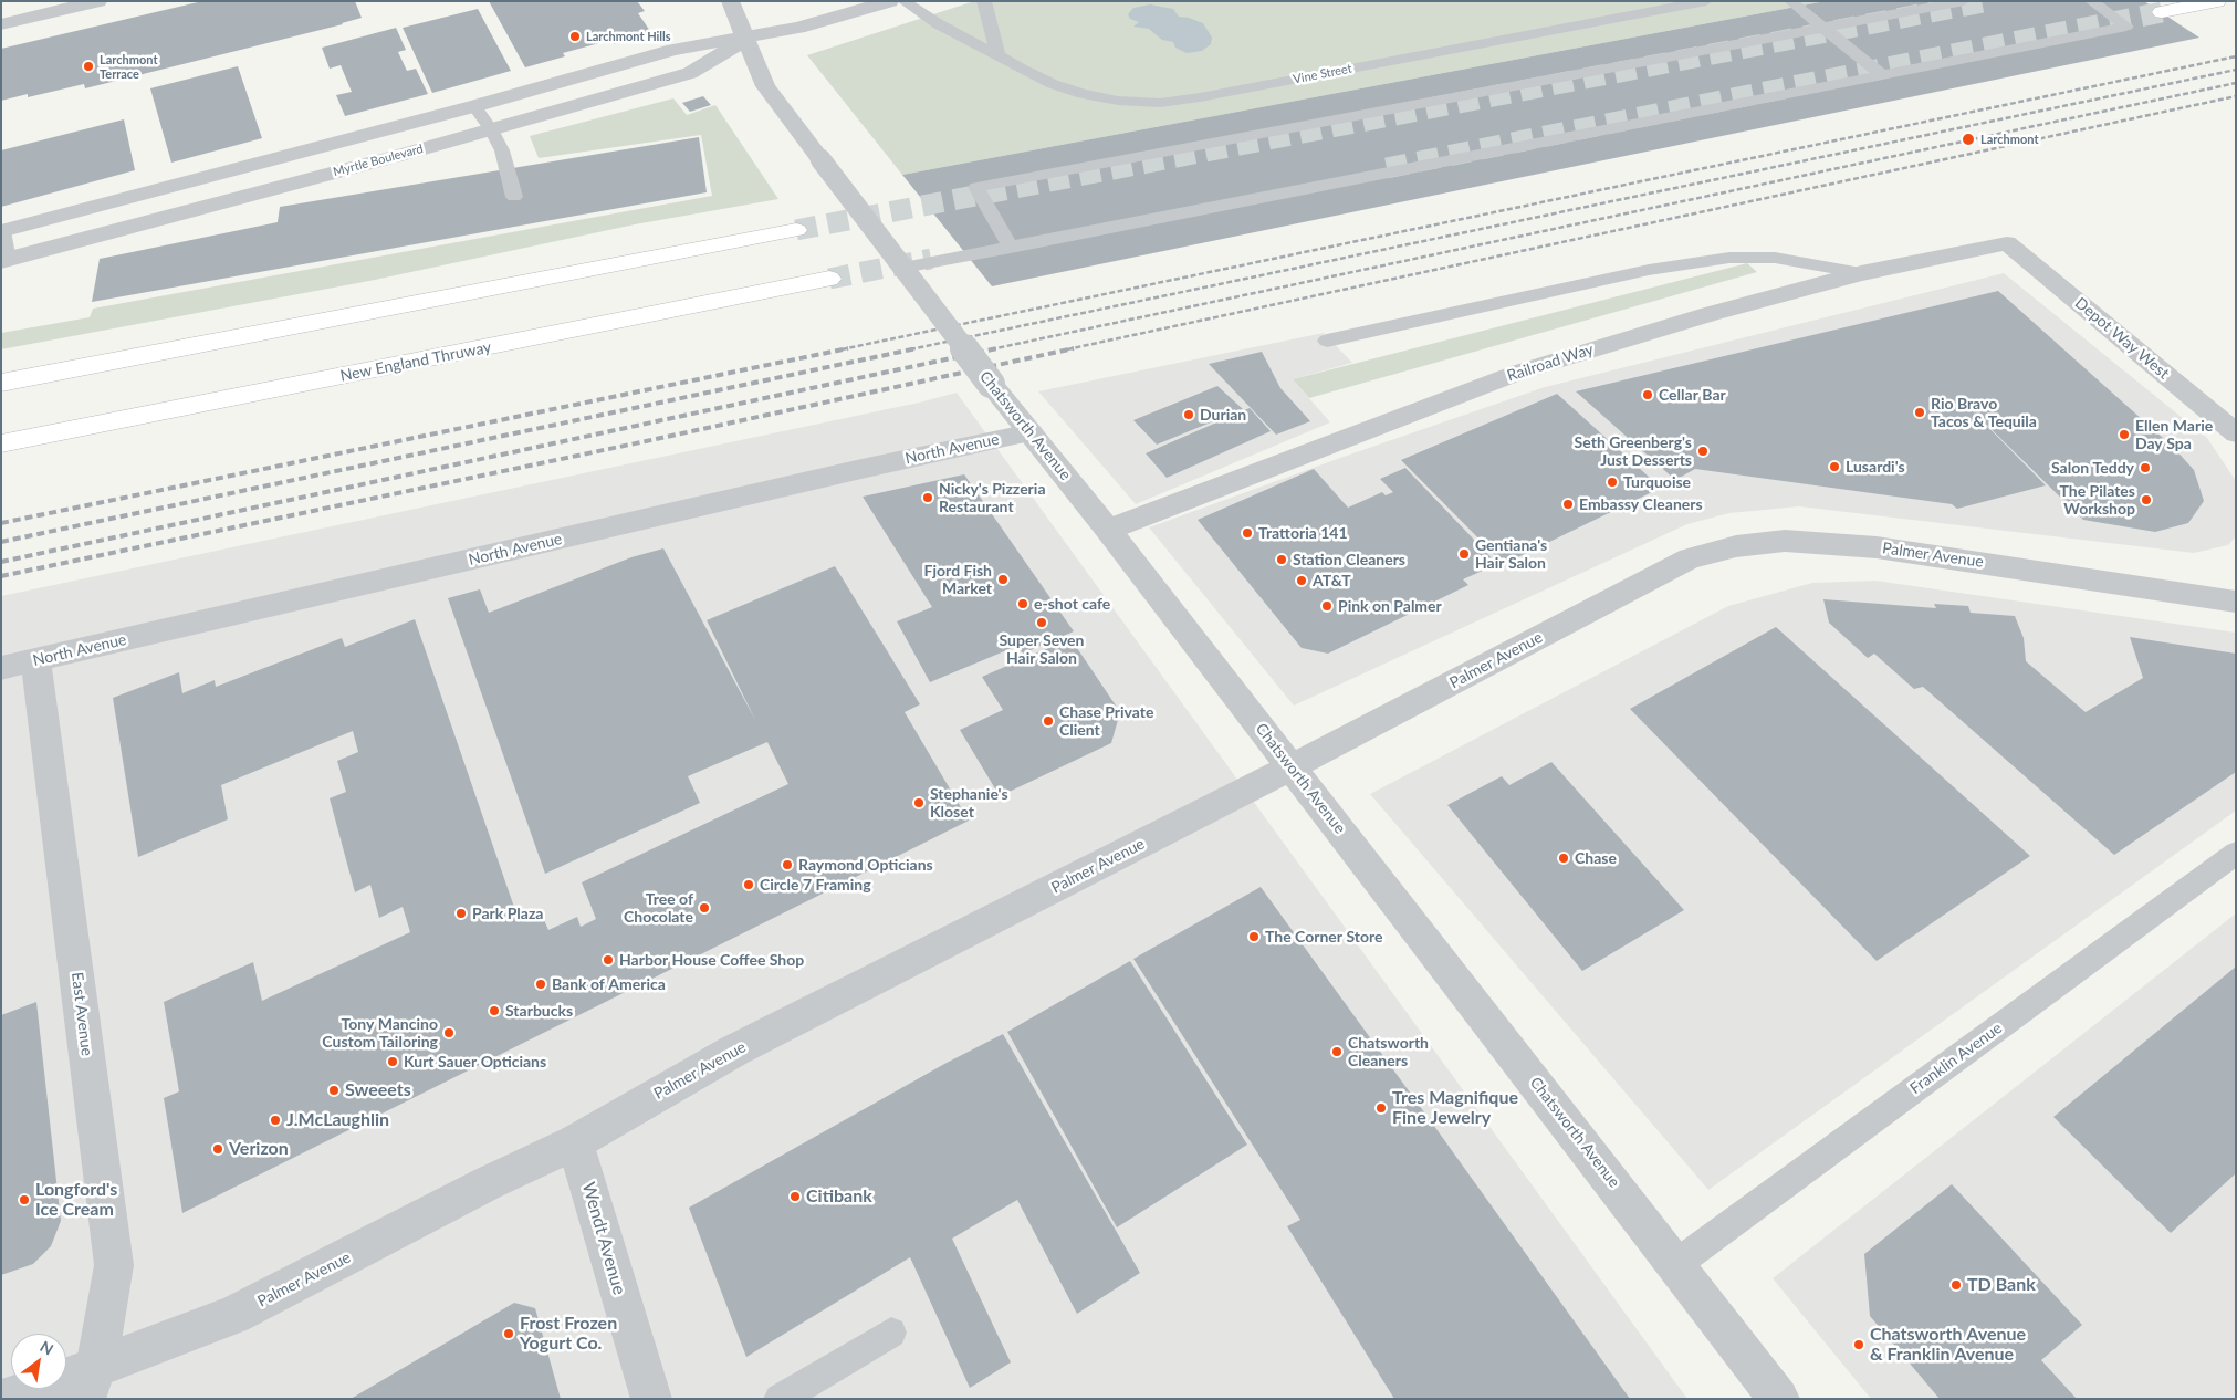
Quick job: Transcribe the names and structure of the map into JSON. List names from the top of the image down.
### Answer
{
  "streets": {
    "highway": ["New England Thruway"],
    "street": [
      "Myrtle Boulevard",
      "Depot Way West",
      "Railroad Way",
      "Chatsworth Avenue",
      "North Avenue",
      "Palmer Avenue",
      "East Avenue",
      "Wendt Avenue"
    ],
    "lane": ["Vine Street", "Franklin Avenue"]
  },
  "crossings": [
    ["Myrtle Boulevard", "Chatsworth Avenue"],
    ["Depot Way West", "Railroad Way"],
    ["Railroad Way", "Chatsworth Avenue"],
    ["Chatsworth Avenue", "North Avenue"],
    ["Chatsworth Avenue", "Palmer Avenue"],
    ["Chatsworth Avenue", "Franklin Avenue"],
    ["North Avenue", "East Avenue"],
    ["Palmer Avenue", "East Avenue"],
    ["Palmer Avenue", "Wendt Avenue"]
  ],
  "places": [
    "Larchmont Hills",
    "Larchmont Terrace",
    "Larchmont",
    "Cellar Bar",
    "Rio Bravo Tacos & Tequila",
    "Durian",
    "Ellen Marie Day Spa",
    "Seth Greenberg's Just Desserts",
    "Lusardi's",
    "Salon Teddy",
    "Turquoise",
    "Nicky's Pizzeria Restaurant",
    "The Pilates Workshop",
    "Embassy Cleaners",
    "Trattoria 141",
    "Gentiana's Hair Salon",
    "Station Cleaners",
    "Fjord Fish Market",
    "AT&T",
    "e-shot cafe",
    "Pink on Palmer",
    "Super Seven Hair Salon",
    "Chase Private Client",
    "Stephanie's Kloset",
    "Chase",
    "Raymond Opticians",
    "Circle 7 Framing",
    "Tree of Chocolate",
    "Park Plaza",
    "The Corner Store",
    "Harbor House Coffee Shop",
    "Bank of America",
    "Starbucks",
    "Tony Mancino Custom Tailoring",
    "Chatsworth Cleaners",
    "Kurt Sauer Opticians",
    "Sweeets",
    "Tres Magnifique Fine Jewelry",
    "J.McLaughlin",
    "Verizon",
    "Citibank",
    "Longford's Ice Cream",
    "TD Bank",
    "Frost Frozen Yogurt Co.",
    "Chatsworth Avenue & Franklin Avenue"
  ],
  "north": "top right"
}
